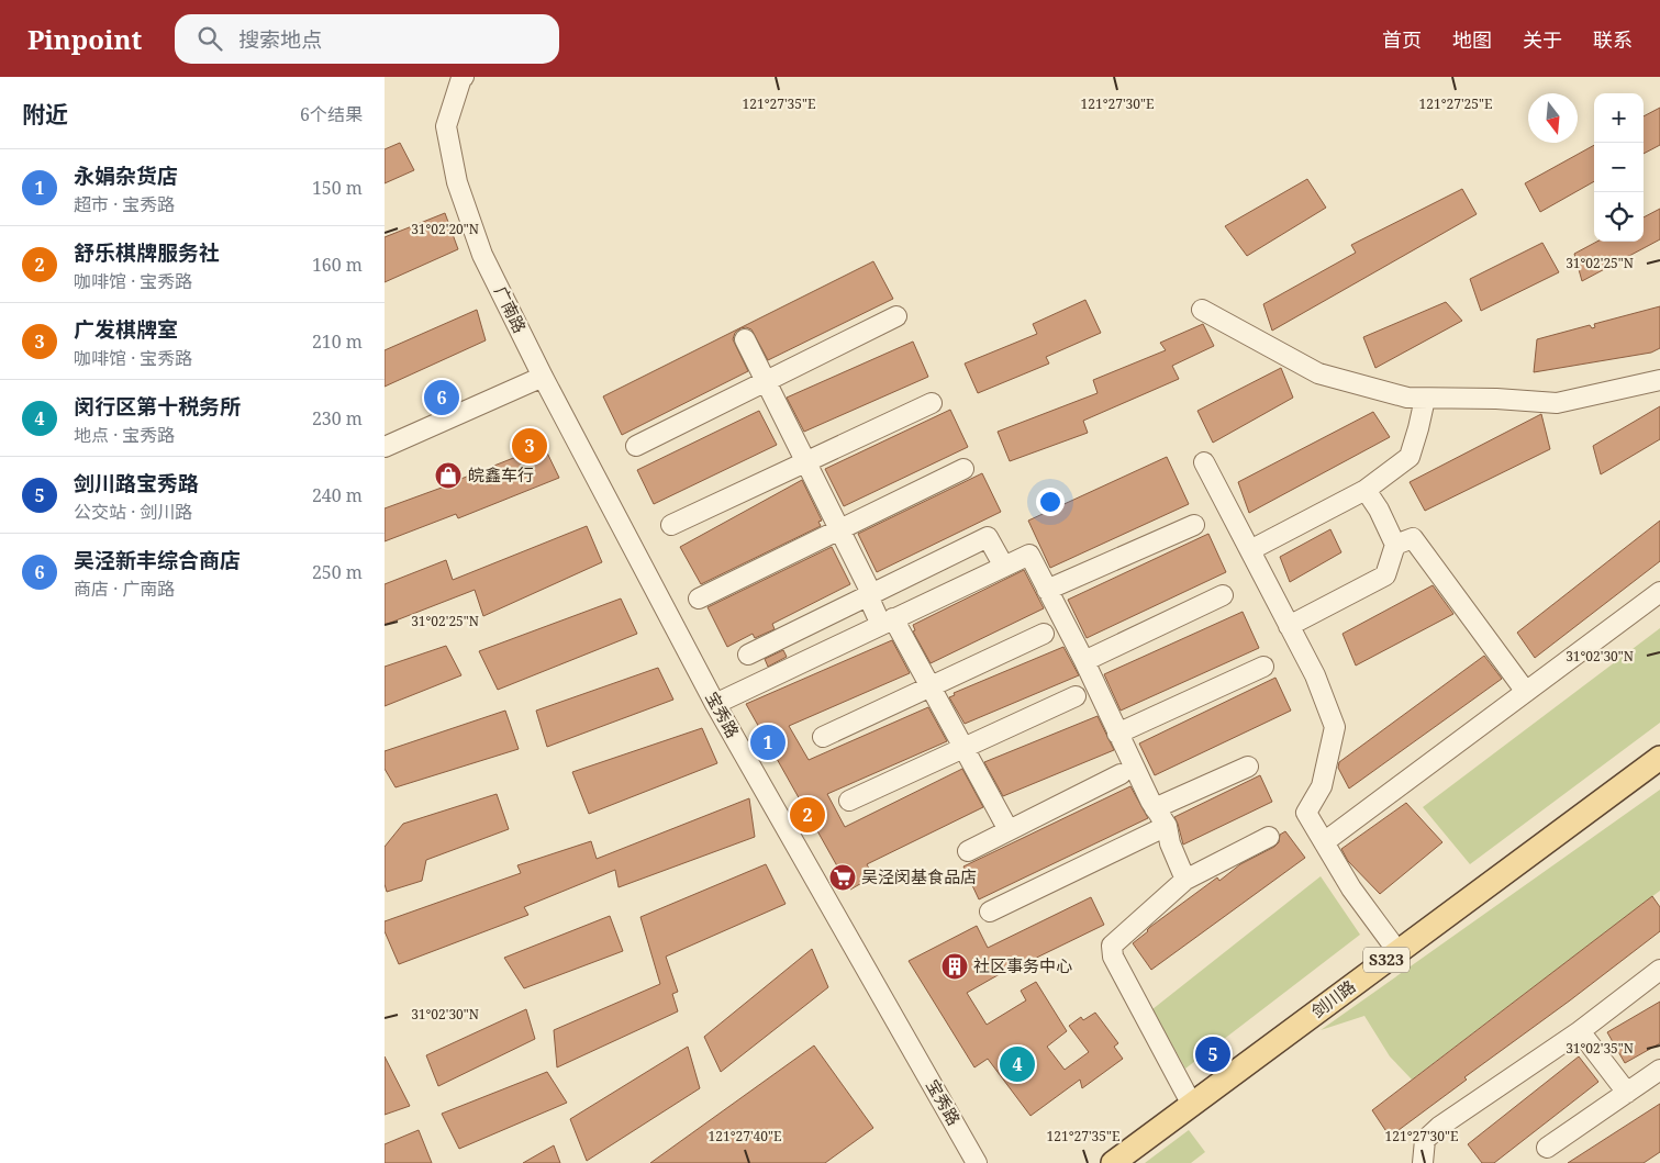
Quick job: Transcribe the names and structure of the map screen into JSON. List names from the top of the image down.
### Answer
{
  "streets": {
    "main road": ["S323", "剑川路"],
    "street": ["广南路", "宝秀路"]
  },
  "crossings": [
    ["广南路", "宝秀路"]
  ],
  "places": {
    "shop": ["皖鑫车行"],
    "supermarket": ["吴泾闵基食品店"],
    "building": ["社区事务中心"]
  },
  "north": "bottom",
  "page": {
    "header": "Pinpoint",
    "search": "搜索地点",
    "nav": [
      "首页",
      "地图",
      "关于",
      "联系"
    ],
    "heading": ["附近", "6个结果"],
    "map_buttons": ["+", "−"],
    "list": [
      {
        "mark": "1",
        "name": "永娟杂货店",
        "note": "超市 · 宝秀路",
        "value": "150 m"
      },
      {
        "mark": "2",
        "name": "舒乐棋牌服务社",
        "note": "咖啡馆 · 宝秀路",
        "value": "160 m"
      },
      {
        "mark": "3",
        "name": "广发棋牌室",
        "note": "咖啡馆 · 宝秀路",
        "value": "210 m"
      },
      {
        "mark": "4",
        "name": "闵行区第十税务所",
        "note": "地点 · 宝秀路",
        "value": "230 m"
      },
      {
        "mark": "5",
        "name": "剑川路宝秀路",
        "note": "公交站 · 剑川路",
        "value": "240 m"
      },
      {
        "mark": "6",
        "name": "吴泾新丰综合商店",
        "note": "商店 · 广南路",
        "value": "250 m"
      }
    ],
    "pins": [
      "6",
      "3",
      "1",
      "2",
      "5",
      "4"
    ]
  },
  "coordinates": [
    "121°27'35\"E",
    "121°27'30\"E",
    "121°27'25\"E",
    "31°02'20\"N",
    "31°02'25\"N",
    "31°02'30\"N",
    "31°02'35\"N",
    "121°27'40\"E"
  ]
}
